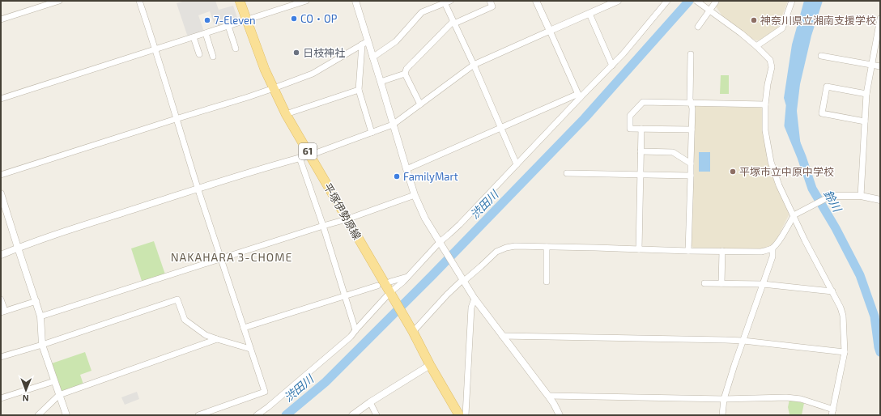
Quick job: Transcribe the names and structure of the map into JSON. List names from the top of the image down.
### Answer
{
  "streets": {
    "main road": ["61", "平塚伊勢原線"]
  },
  "districts": ["NAKAHARA 3-CHOME"],
  "water": ["鈴川", "渋田川"],
  "places": [
    "CO・OP",
    "7-Eleven",
    "神奈川県立湘南支援学校",
    "日枝神社",
    "平塚市立中原中学校",
    "FamilyMart"
  ],
  "north": "bottom"
}
